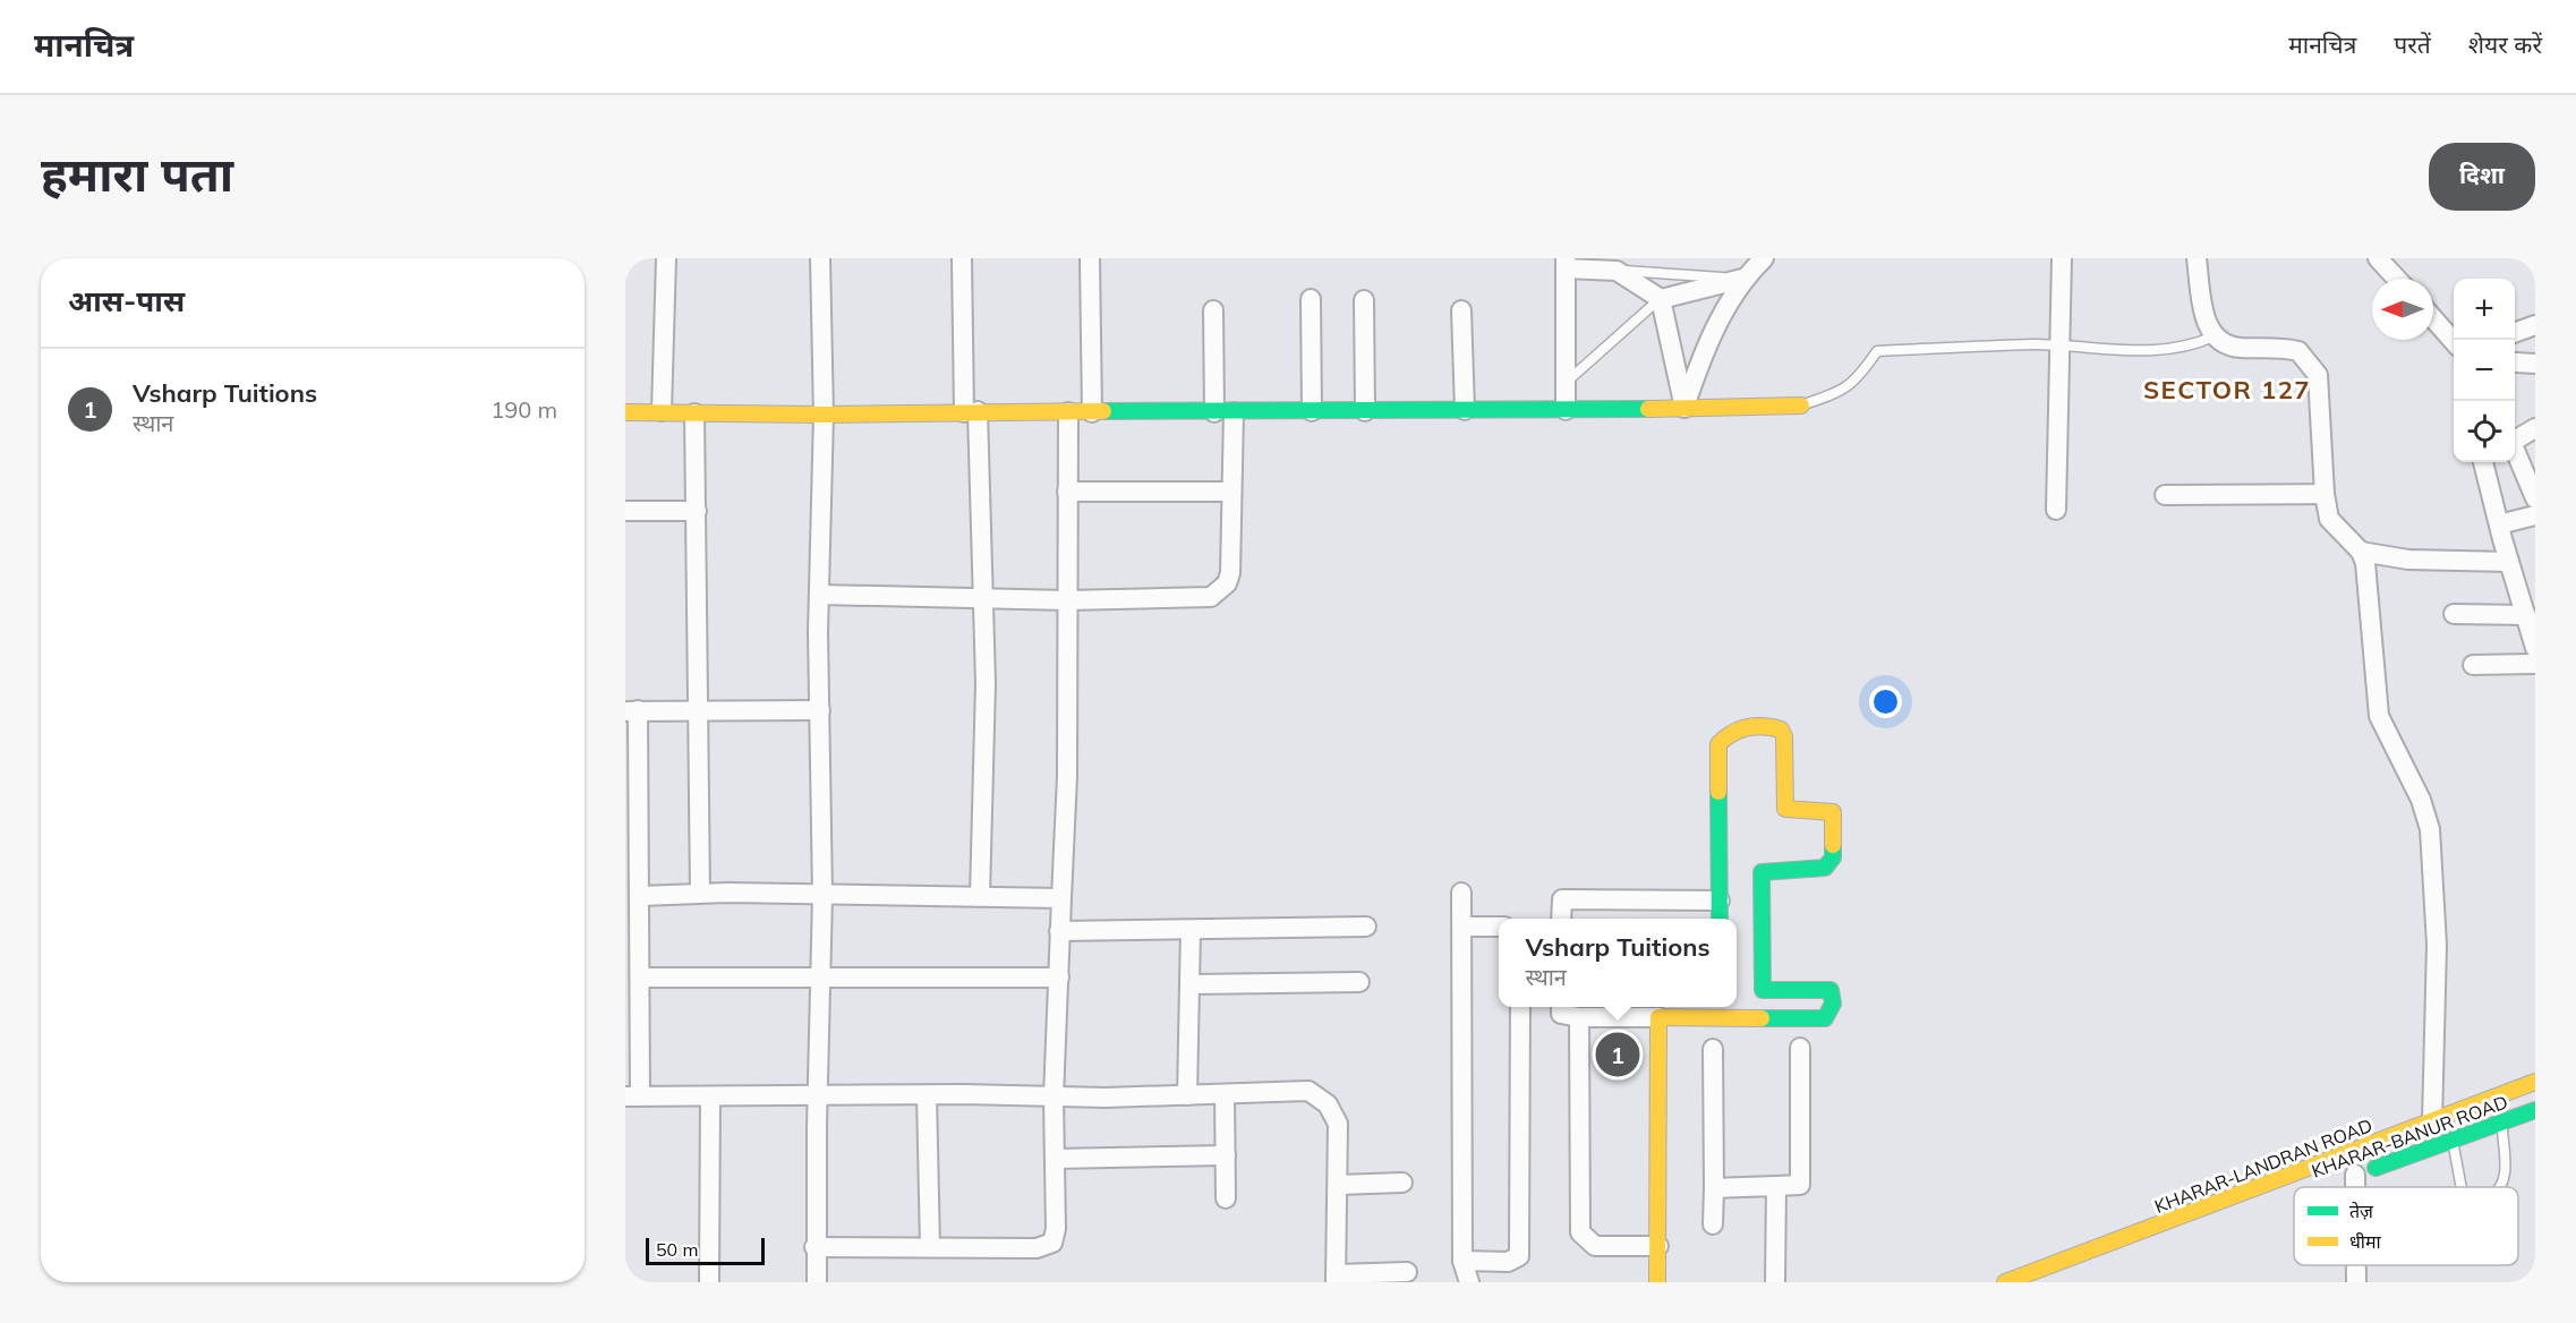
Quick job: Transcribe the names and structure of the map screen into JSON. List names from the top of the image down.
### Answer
{
  "streets": {
    "main road": ["KHARAR-BANUR ROAD", "KHARAR-LANDRAN ROAD"]
  },
  "districts": ["SECTOR 127"],
  "legend": ["तेज़", "धीमा"],
  "scale_bar": "50 m",
  "north": "left",
  "page": {
    "header": "मानचित्र",
    "nav": ["मानचित्र", "परतें", "शेयर करें"],
    "buttons": "दिशा",
    "title": "हमारा पता",
    "heading": "आस-पास",
    "map_buttons": ["+", "−"],
    "list": [
      {
        "mark": "1",
        "name": "Vsharp Tuitions",
        "note": "स्थान",
        "value": "190 m"
      }
    ],
    "popup": ["Vsharp Tuitions", "स्थान"],
    "pins": "1",
    "scale": "50 m"
  }
}
